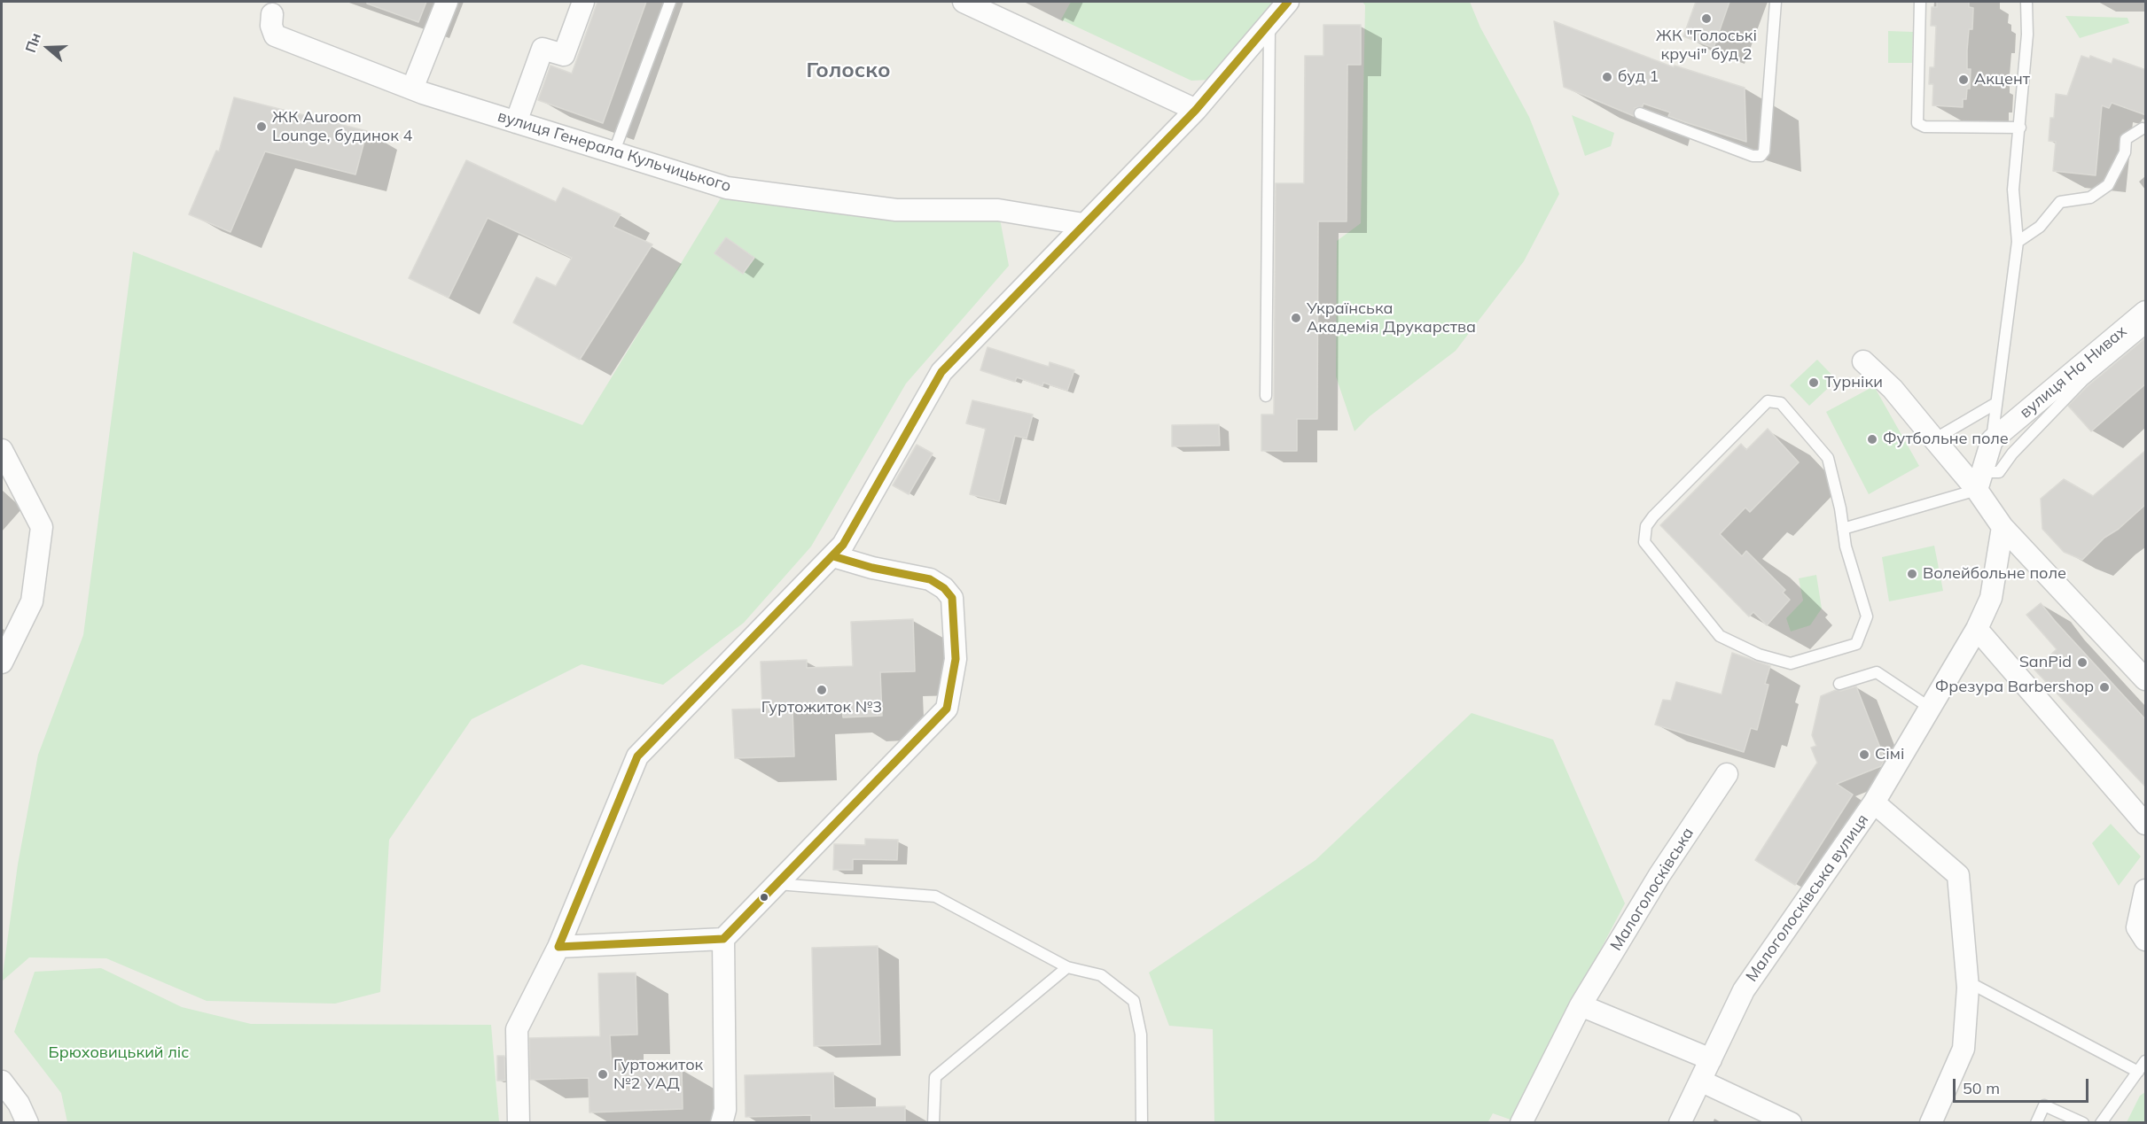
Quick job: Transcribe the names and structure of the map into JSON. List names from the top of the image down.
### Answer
{
  "streets": {
    "street": [
      "вулиця Генерала Кульчицького",
      "вулиця На Нивах",
      "Малоголосківська",
      "Малоголосківська вулиця"
    ]
  },
  "districts": ["Голоско"],
  "parks": ["Брюховицький ліс"],
  "places": [
    "ЖК \"Голоські кручі\" буд 2",
    "буд 1",
    "Акцент",
    "ЖК Auroom Lounge, будинок 4",
    "Українська Академія Друкарства",
    "Турніки",
    "Футбольне поле",
    "Волейбольне поле",
    "SanPid",
    "Фрезура Barbershop",
    "Гуртожиток №3",
    "Сімі",
    "Гуртожиток №2 УАД"
  ],
  "scale_bar": "50 m",
  "north": "left"
}
